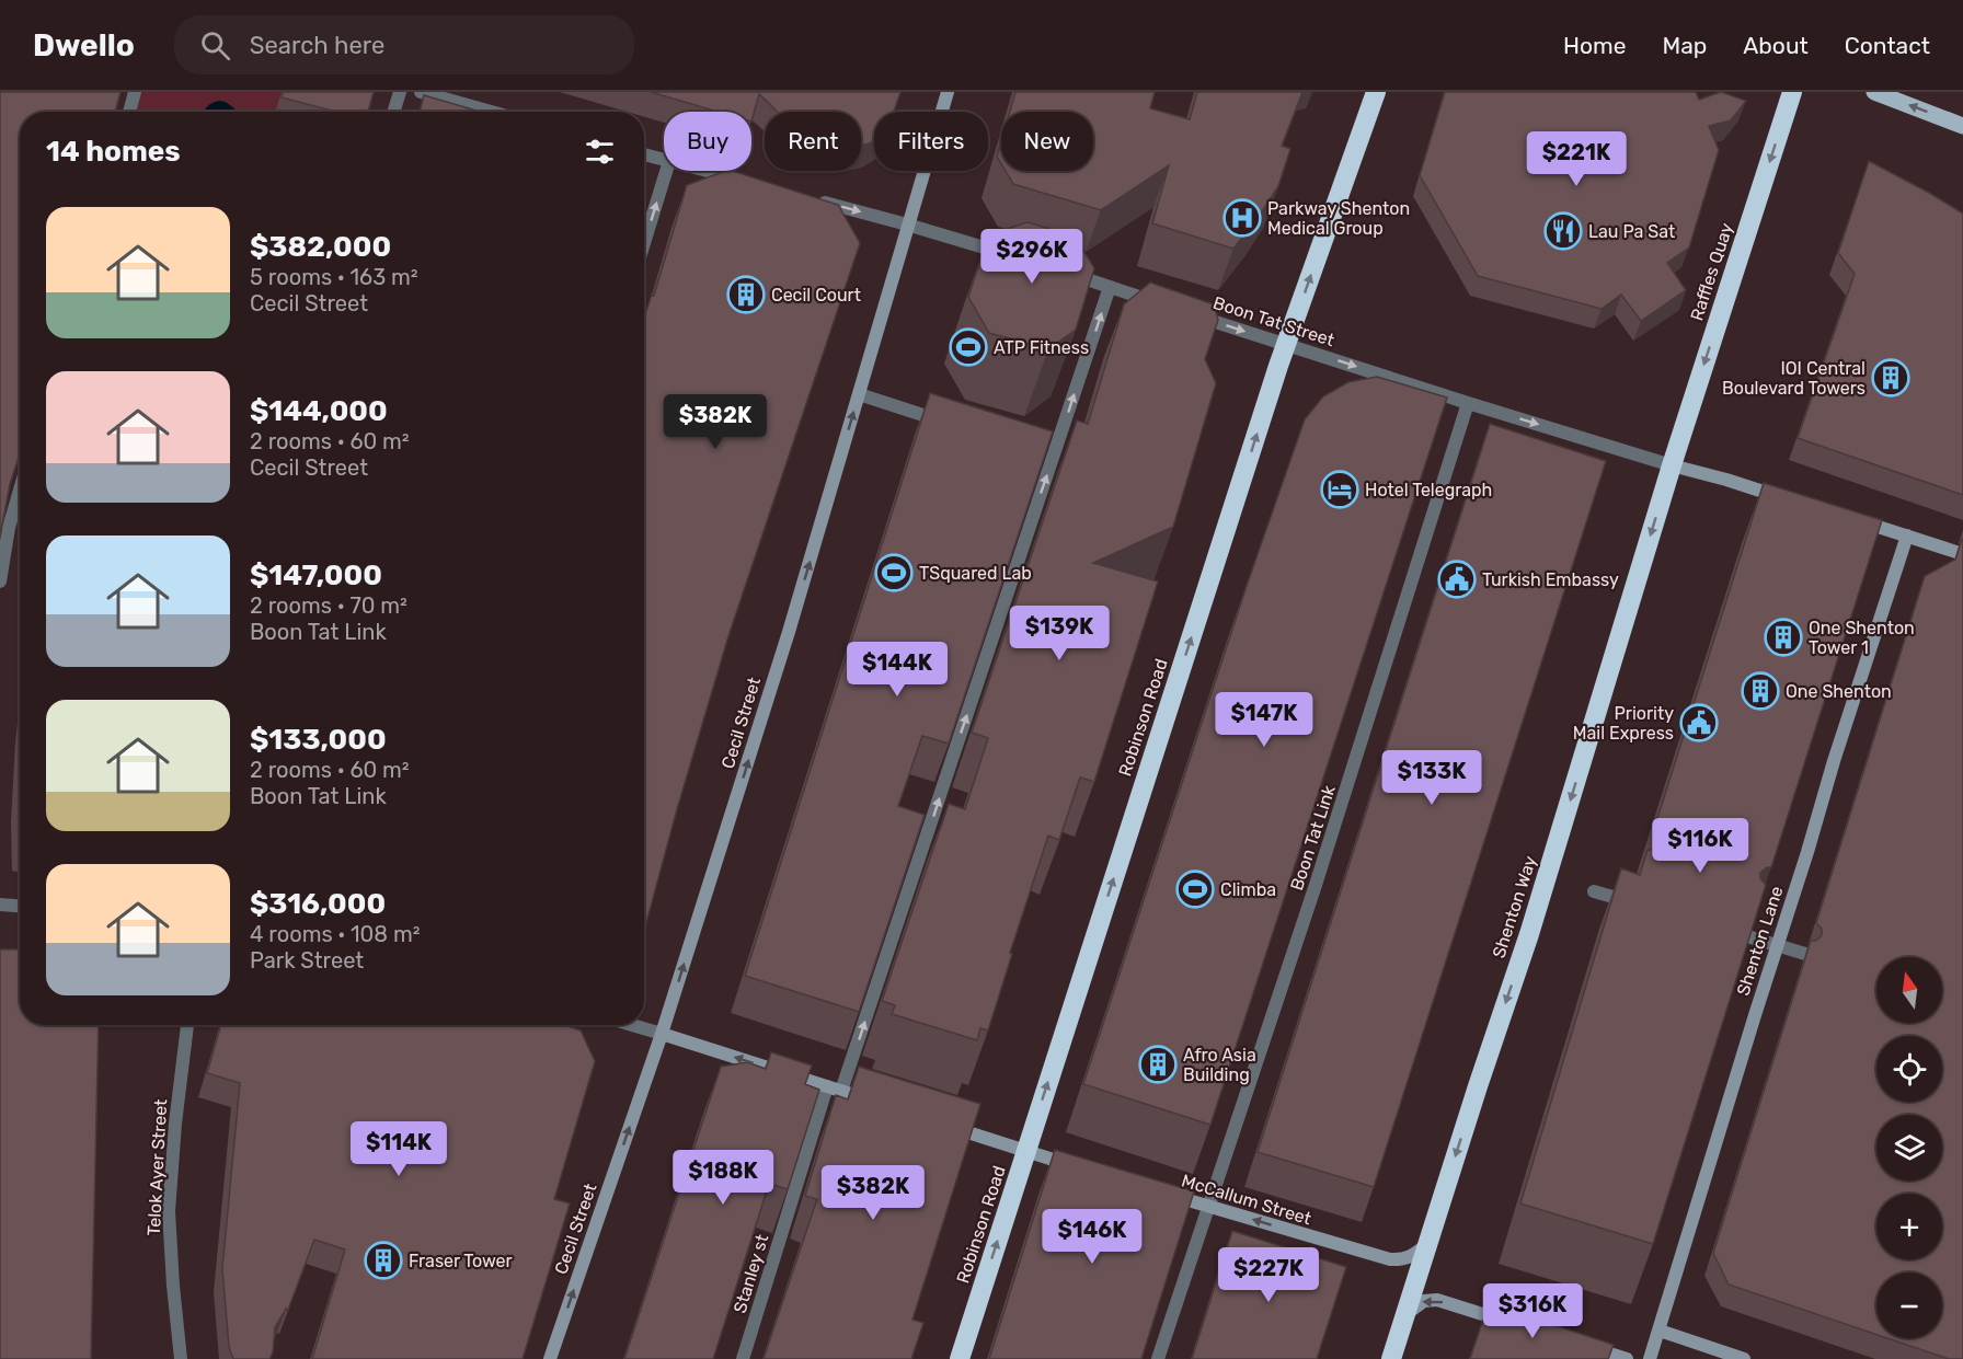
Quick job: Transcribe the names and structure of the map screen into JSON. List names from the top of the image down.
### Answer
{
  "streets": {
    "highway": ["Raffles Quay", "Robinson Road", "Shenton Way"],
    "main road": ["Cecil Street", "Shenton Lane", "McCallum Street"],
    "street": [
      "Boon Tat Street",
      "Boon Tat Link",
      "Telok Ayer Street",
      "Stanley st"
    ]
  },
  "crossings": [
    ["Raffles Quay", "Boon Tat Street"],
    ["Raffles Quay", "Shenton Way"],
    ["Boon Tat Street", "Robinson Road"],
    ["Boon Tat Street", "Boon Tat Link"],
    ["Boon Tat Street", "Shenton Way"],
    ["Boon Tat Link", "McCallum Street"],
    ["Shenton Way", "McCallum Street"]
  ],
  "one_way": [
    "Raffles Quay",
    "Boon Tat Street",
    "Robinson Road",
    "Cecil Street",
    "Shenton Way"
  ],
  "places": {
    "hospital": ["Parkway Shenton Medical Group"],
    "restaurant": ["Lau Pa Sat"],
    "building": [
      "Cecil Court",
      "IOI Central Boulevard Towers",
      "One Shenton Tower 1",
      "One Shenton",
      "Afro Asia Building",
      "Fraser Tower"
    ],
    "sports": ["ATP Fitness", "TSquared Lab", "Climba"],
    "hotel": ["Hotel Telegraph"],
    "public building": ["Turkish Embassy", "Priority Mail Express"]
  },
  "north": "top",
  "page": {
    "header": "Dwello",
    "search": "Search here",
    "nav": [
      "Home",
      "Map",
      "About",
      "Contact"
    ],
    "chip": [
      "Buy",
      "Rent",
      "Filters",
      "New"
    ],
    "heading": "14 homes",
    "price": [
      "$221K",
      "$296K",
      "$382K",
      "$139K",
      "$144K",
      "$147K",
      "$133K",
      "$116K",
      "$114K",
      "$188K",
      "$382K",
      "$146K",
      "$227K",
      "$316K"
    ],
    "list": [
      {
        "name": "$382,000",
        "note": "5 rooms · 163 m² · Cecil Street"
      },
      {
        "name": "$144,000",
        "note": "2 rooms · 60 m² · Cecil Street"
      },
      {
        "name": "$147,000",
        "note": "2 rooms · 70 m² · Boon Tat Link"
      },
      {
        "name": "$133,000",
        "note": "2 rooms · 60 m² · Boon Tat Link"
      },
      {
        "name": "$316,000",
        "note": "4 rooms · 108 m² · Park Street"
      }
    ],
    "map_buttons": ["+", "−"]
  }
}
